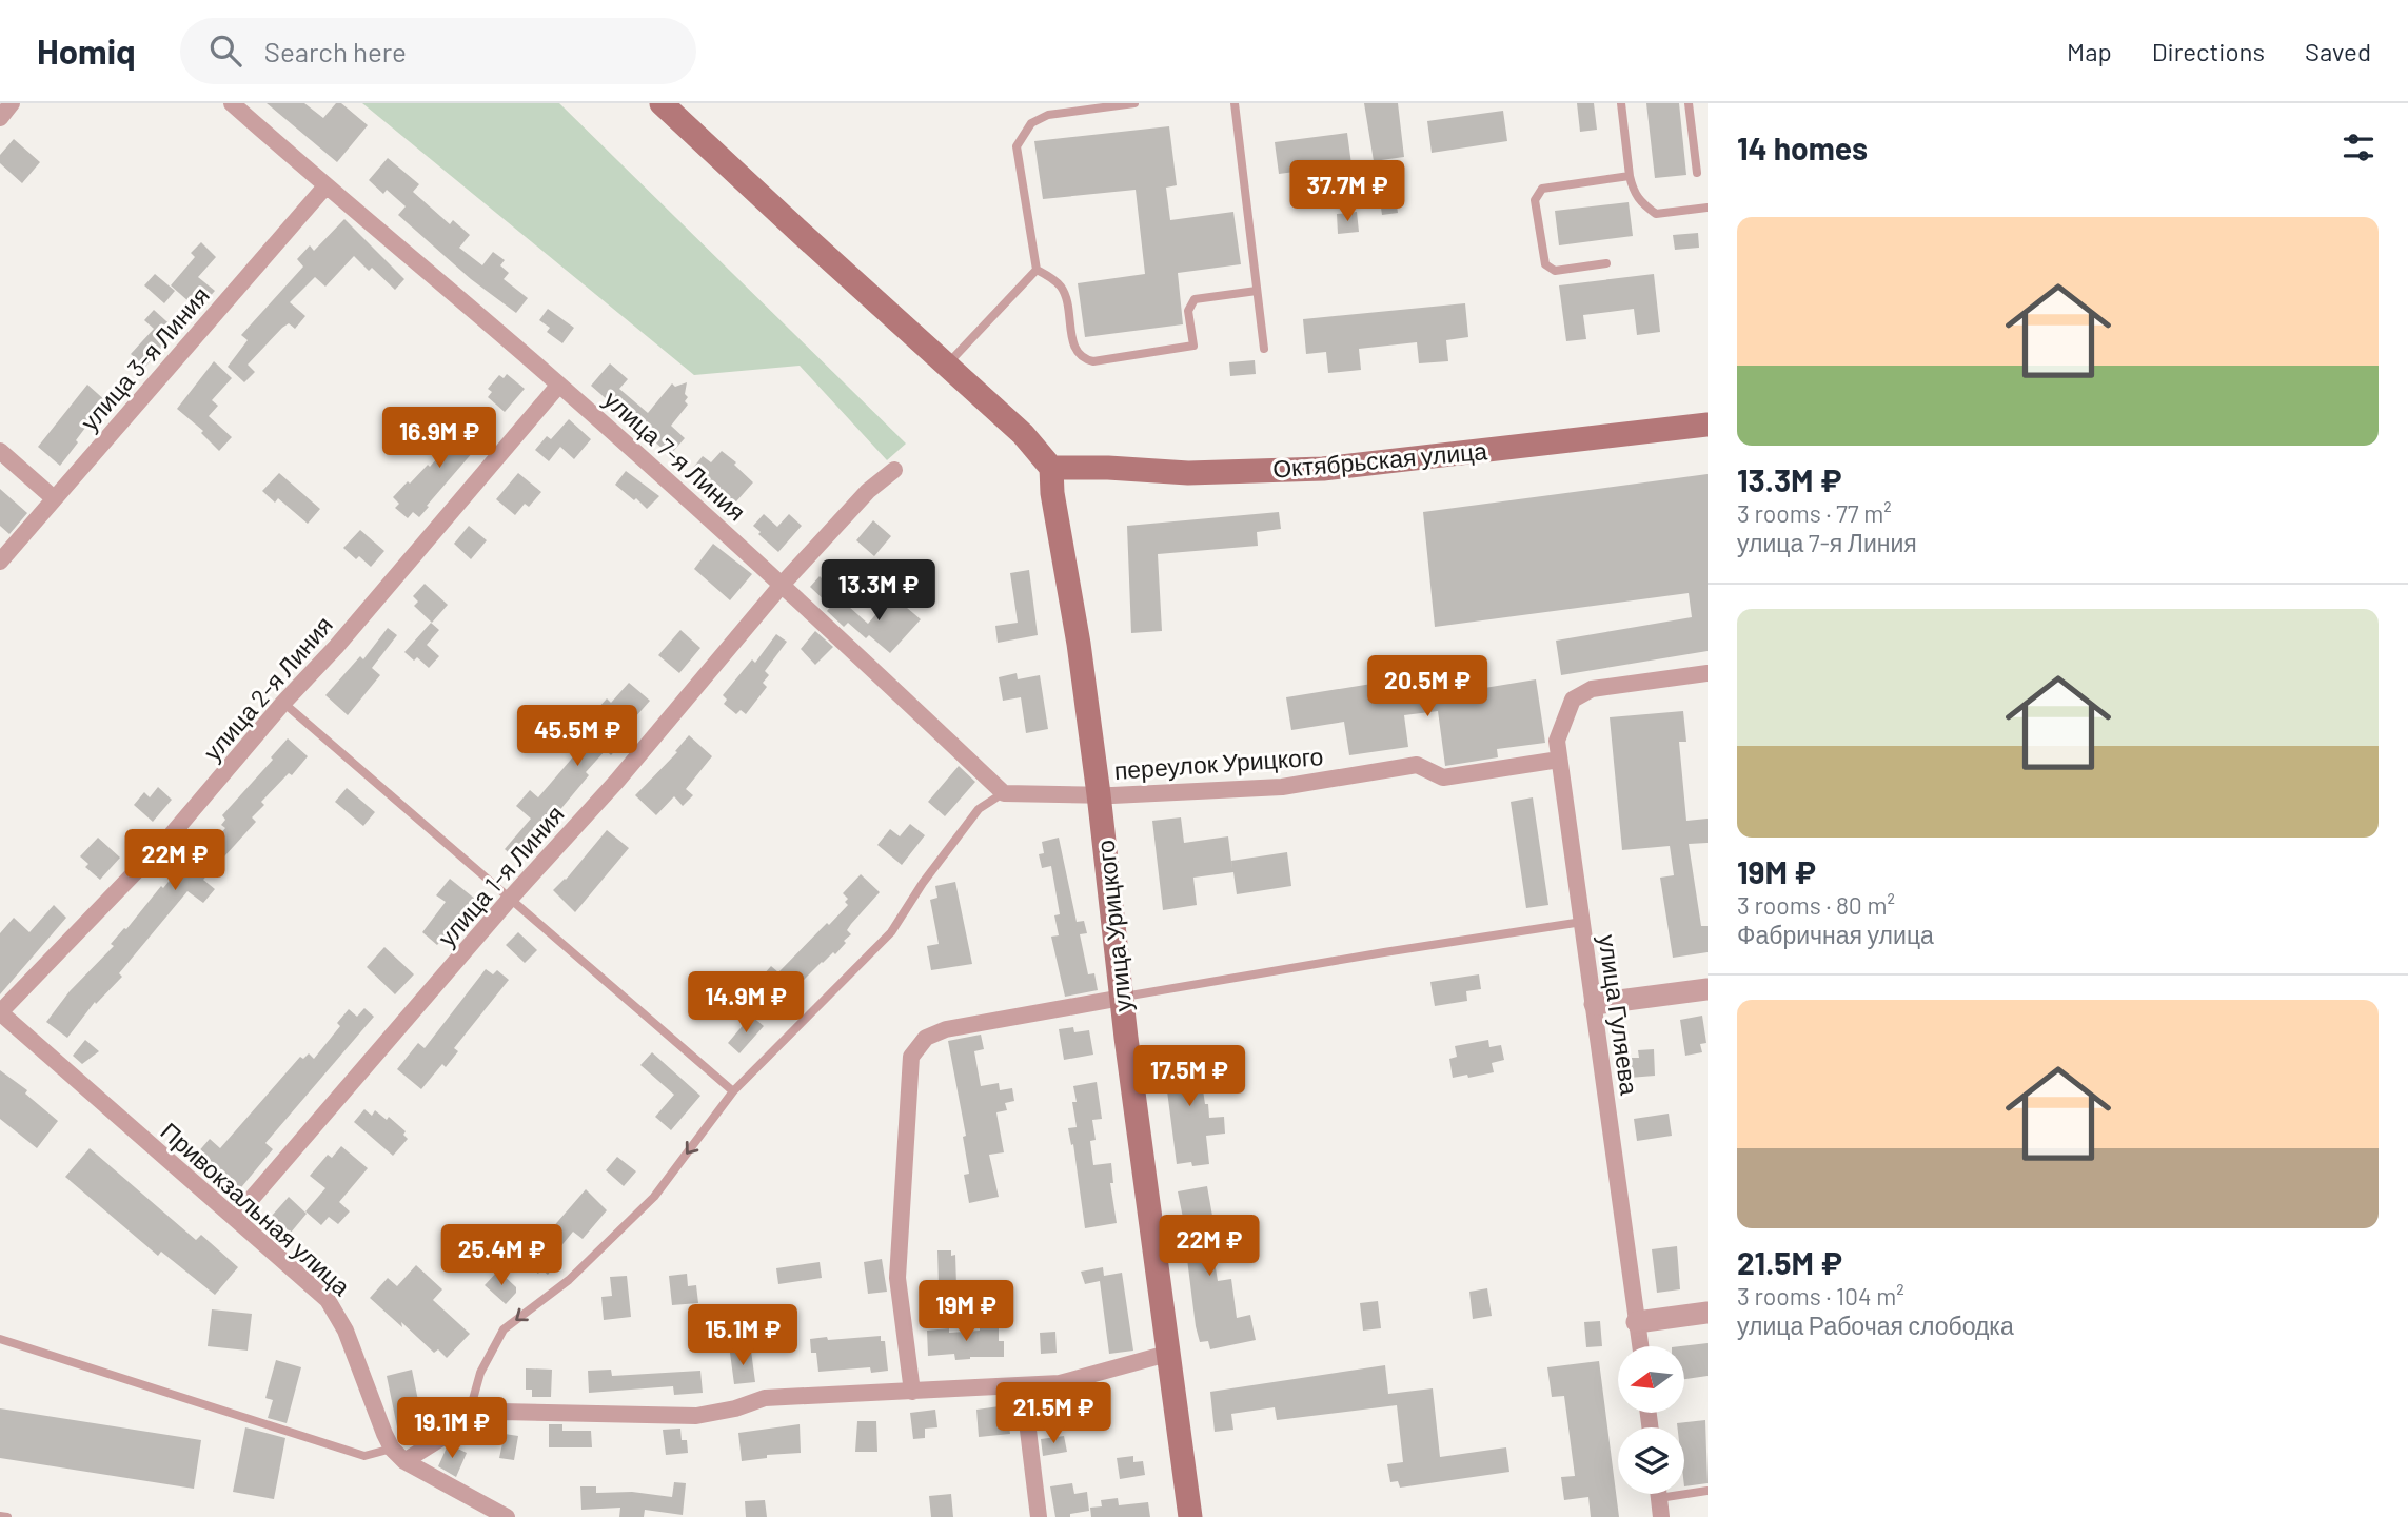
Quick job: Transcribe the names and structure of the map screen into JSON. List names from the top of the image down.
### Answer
{
  "streets": {
    "main road": ["Октябрьская улица", "улица Урицкого"],
    "street": [
      "улица 3-я Линия",
      "улица 7-я Линия",
      "улица 2-я Линия",
      "переулок Урицкого",
      "улица 1-я Линия",
      "улица Гуляева",
      "Привокзальная улица"
    ]
  },
  "crossings": [
    ["улица 3-я Линия", "улица 7-я Линия"],
    ["улица 7-я Линия", "улица 2-я Линия"],
    ["улица 7-я Линия", "улица 1-я Линия"],
    ["Октябрьская улица", "улица Урицкого"],
    ["улица 2-я Линия", "Привокзальная улица"],
    ["переулок Урицкого", "улица Урицкого"],
    ["переулок Урицкого", "улица Гуляева"],
    ["улица 1-я Линия", "Привокзальная улица"]
  ],
  "north": "left",
  "page": {
    "header": "Homiq",
    "search": "Search here",
    "nav": ["Map", "Directions", "Saved"],
    "heading": "14 homes",
    "price": [
      "37.7M ₽",
      "16.9M ₽",
      "13.3M ₽",
      "20.5M ₽",
      "45.5M ₽",
      "22M ₽",
      "14.9M ₽",
      "17.5M ₽",
      "22M ₽",
      "25.4M ₽",
      "19M ₽",
      "15.1M ₽",
      "21.5M ₽",
      "19.1M ₽"
    ],
    "list": [
      {
        "name": "13.3M ₽",
        "note": "3 rooms · 77 m² · улица 7-я Линия"
      },
      {
        "name": "19M ₽",
        "note": "3 rooms · 80 m² · Фабричная улица"
      },
      {
        "name": "21.5M ₽",
        "note": "3 rooms · 104 m² · улица Рабочая слободка"
      }
    ]
  }
}
